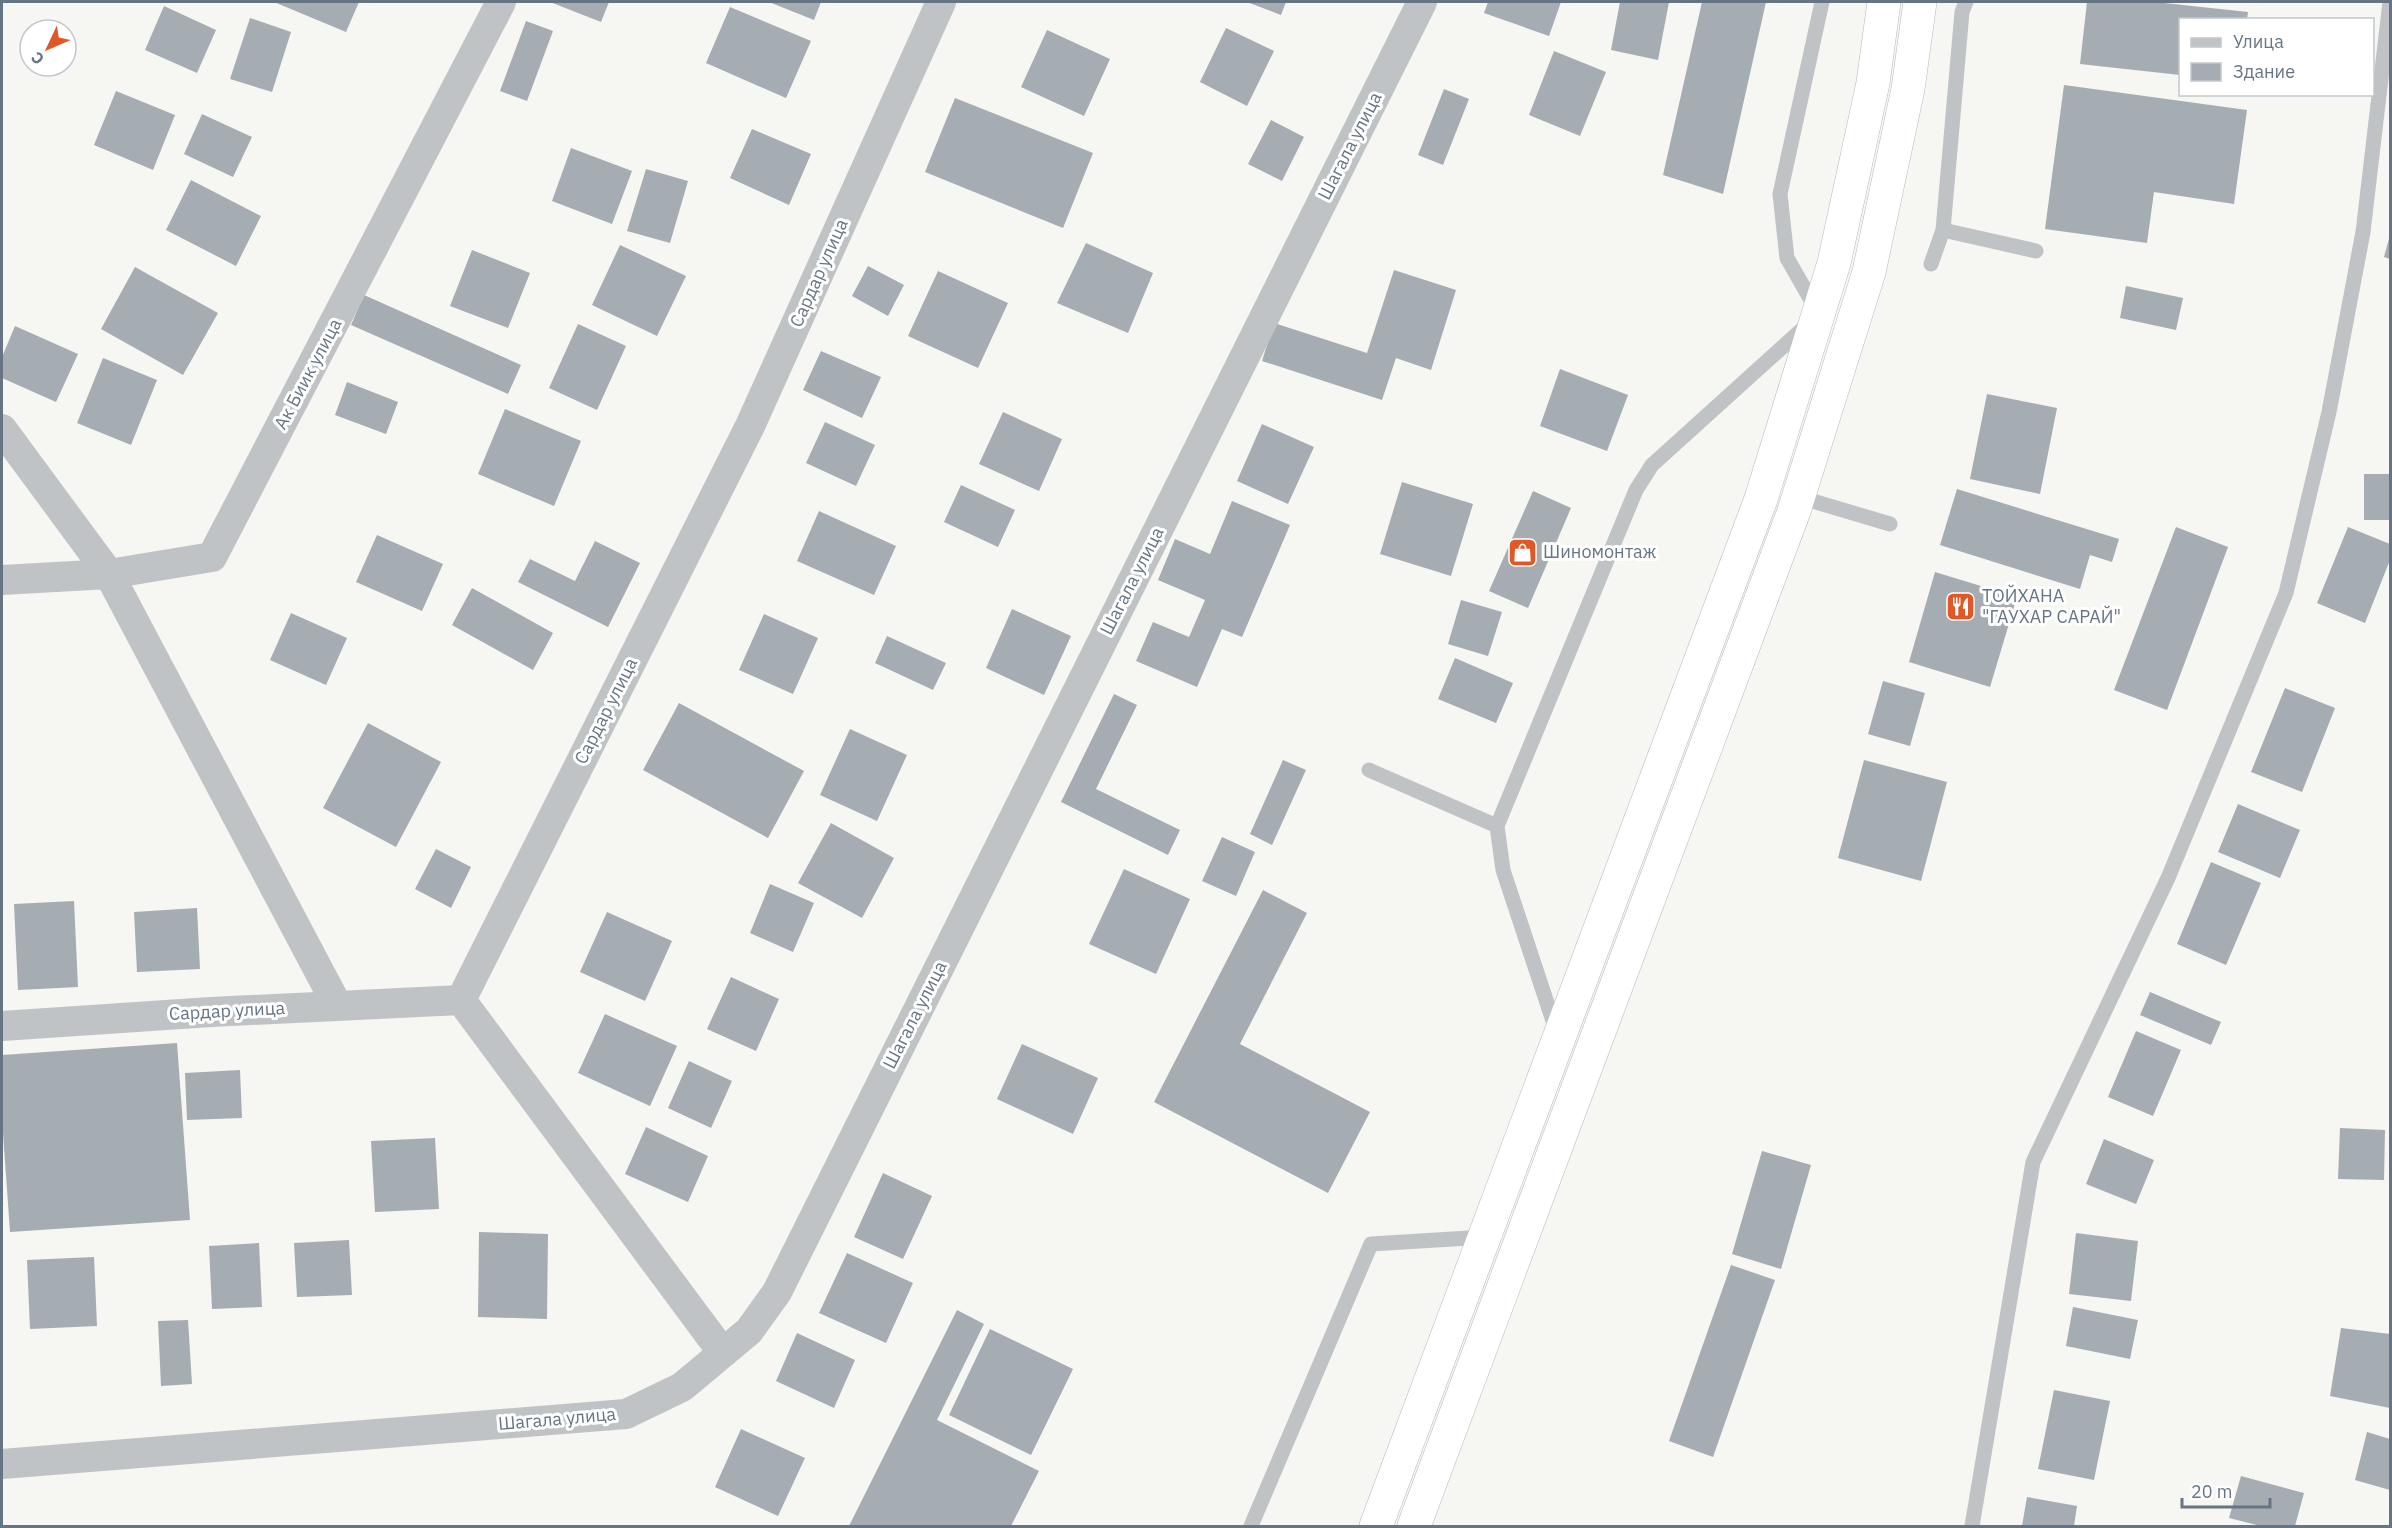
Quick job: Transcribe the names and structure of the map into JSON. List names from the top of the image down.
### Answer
{
  "streets": {
    "street": ["Шагала улица", "Сардар улица", "Ак Биик улица"]
  },
  "places": {
    "shop": ["Шиномонтаж"],
    "restaurant": ["ТОЙХАНА \"ГАУХАР САРАЙ\""]
  },
  "legend": ["Улица", "Здание"],
  "scale_bar": "20 m",
  "north": "bottom left"
}
